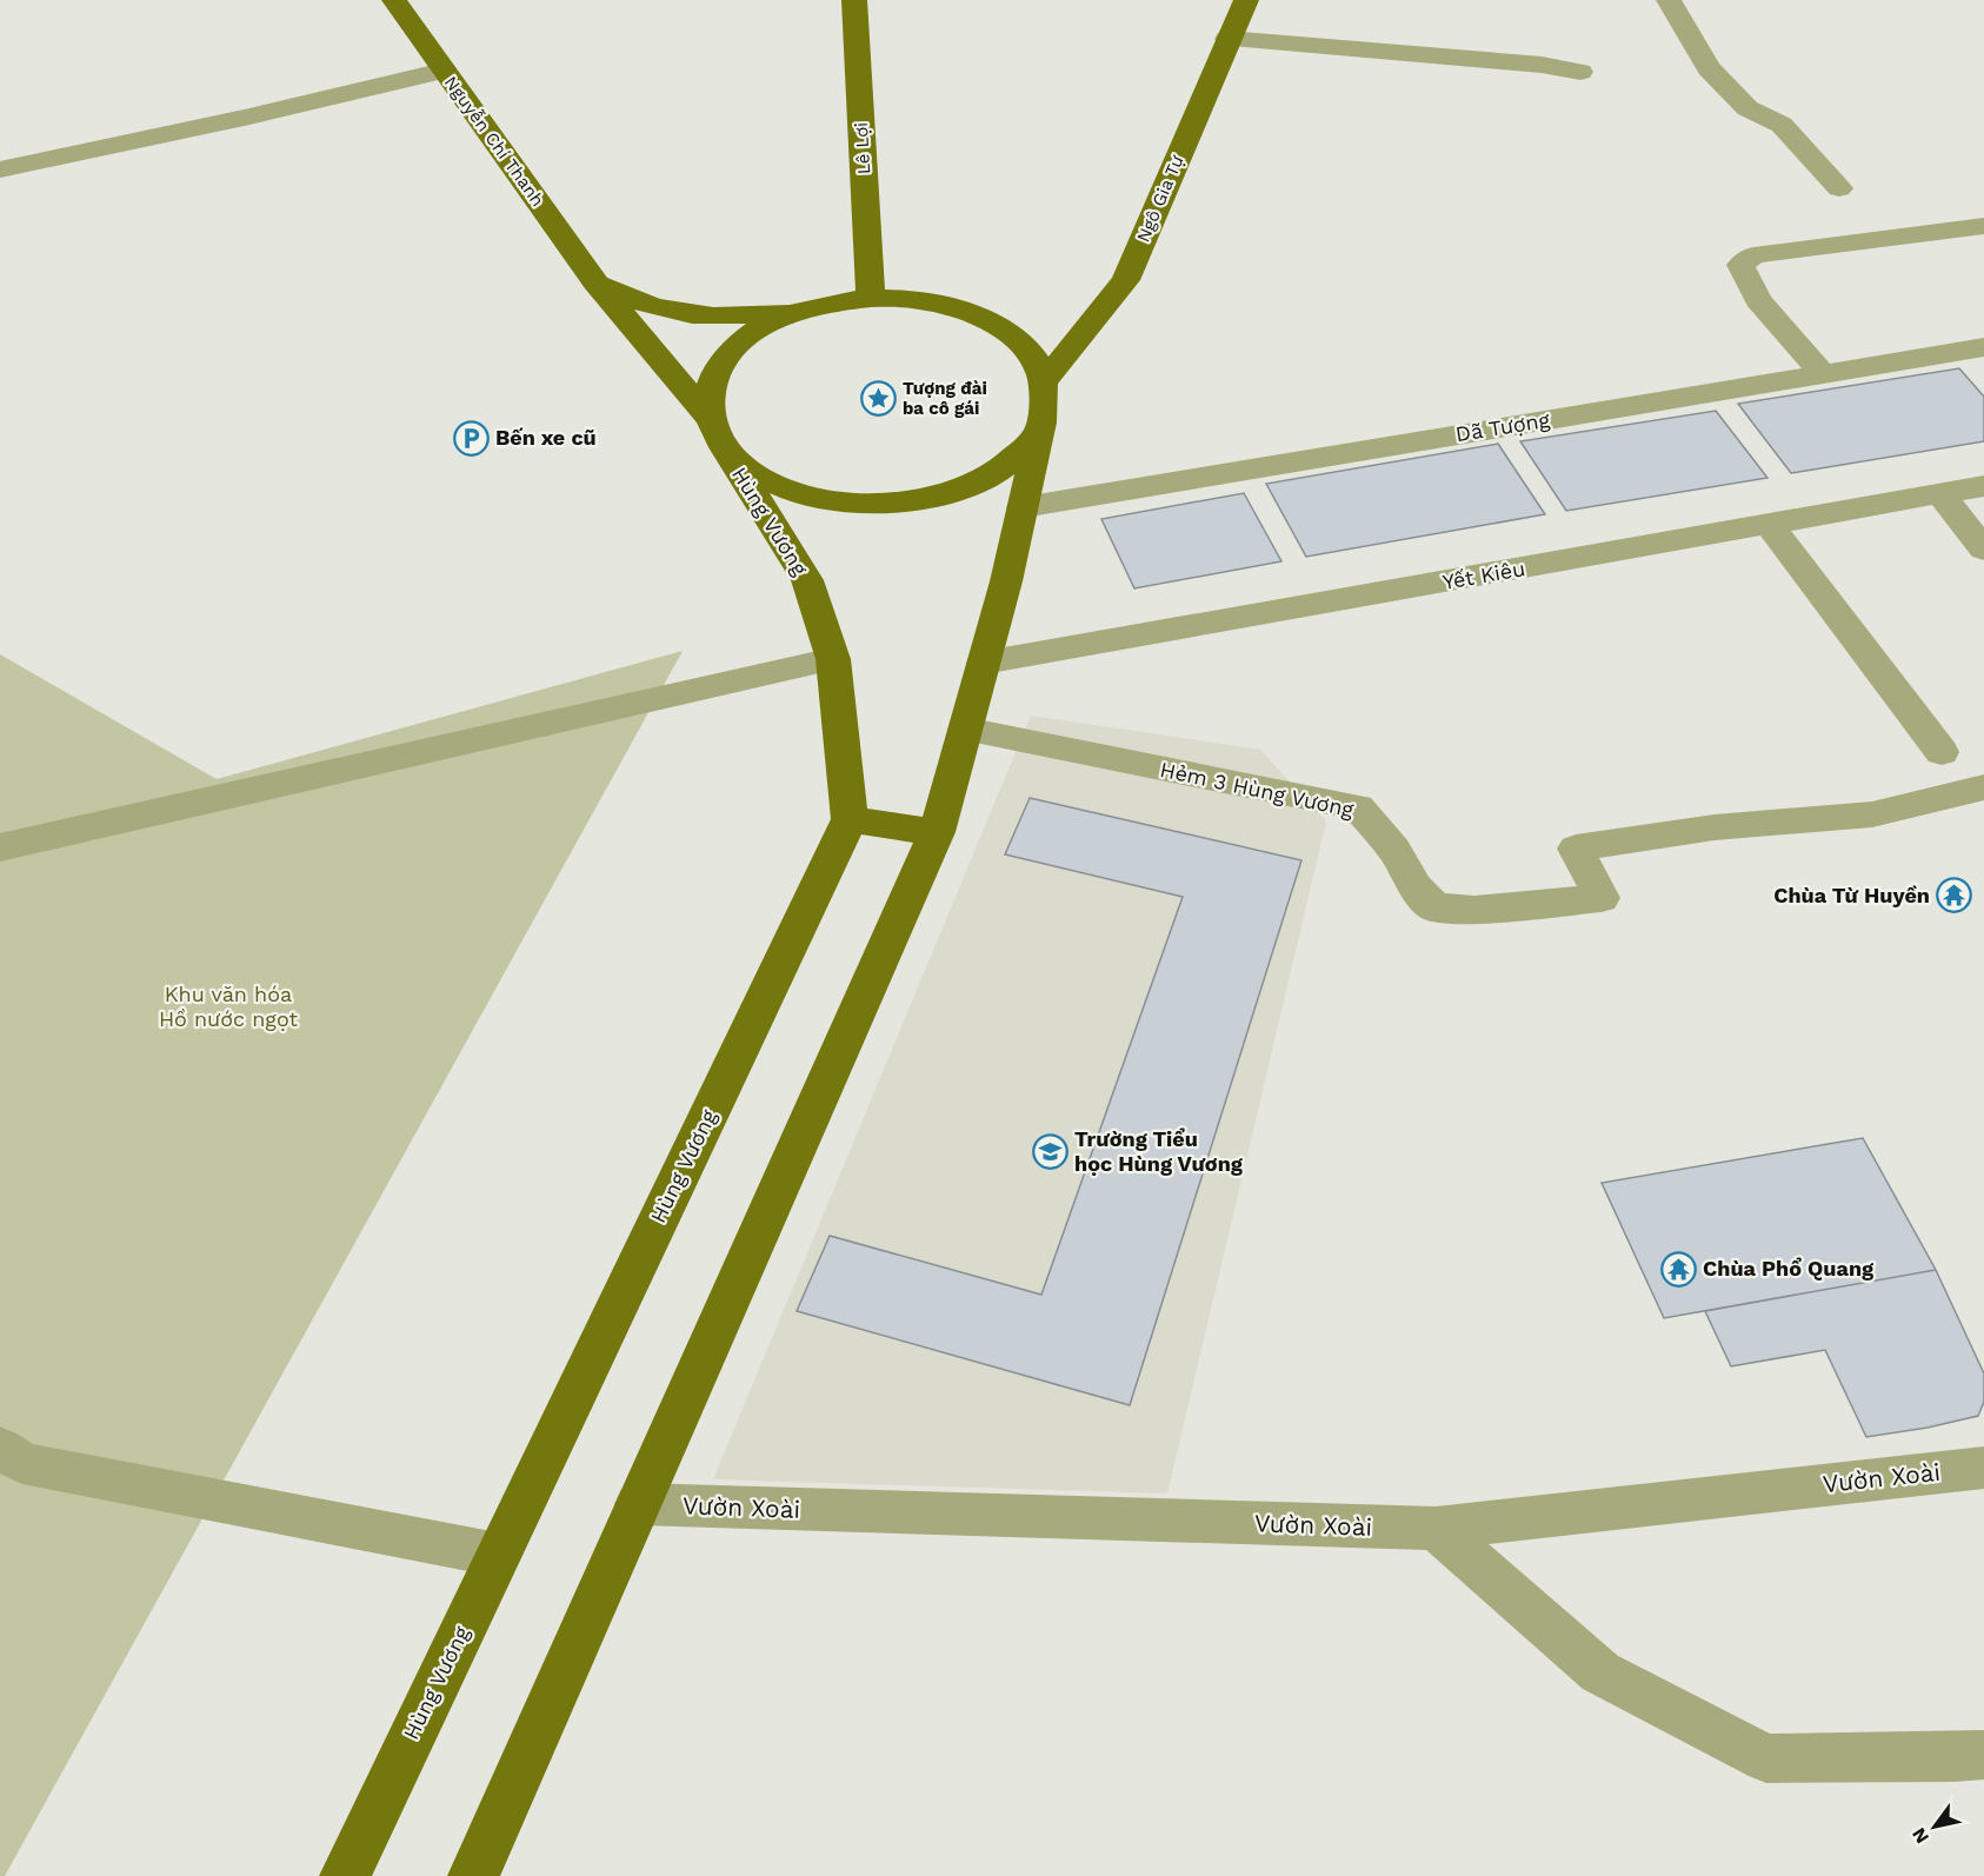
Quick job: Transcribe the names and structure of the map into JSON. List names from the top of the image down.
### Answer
{
  "streets": {
    "main road": [
      "Nguyễn Chí Thanh",
      "Lê Lợi",
      "Ngô Gia Tự",
      "Hùng Vương"
    ],
    "street": [
      "Dã Tượng",
      "Yết Kiêu",
      "Hẻm 3 Hùng Vương",
      "Vườn Xoài"
    ]
  },
  "crossings": [
    ["Nguyễn Chí Thanh", "Hùng Vương"]
  ],
  "parks": ["Khu văn hóa Hồ nước ngọt"],
  "places": {
    "place": ["Tượng đài ba cô gái"],
    "parking": ["Bến xe cũ"],
    "temple": ["Chùa Từ Huyền", "Chùa Phổ Quang"],
    "school or university": ["Trường Tiểu học Hùng Vương"]
  },
  "north": "bottom left"
}
